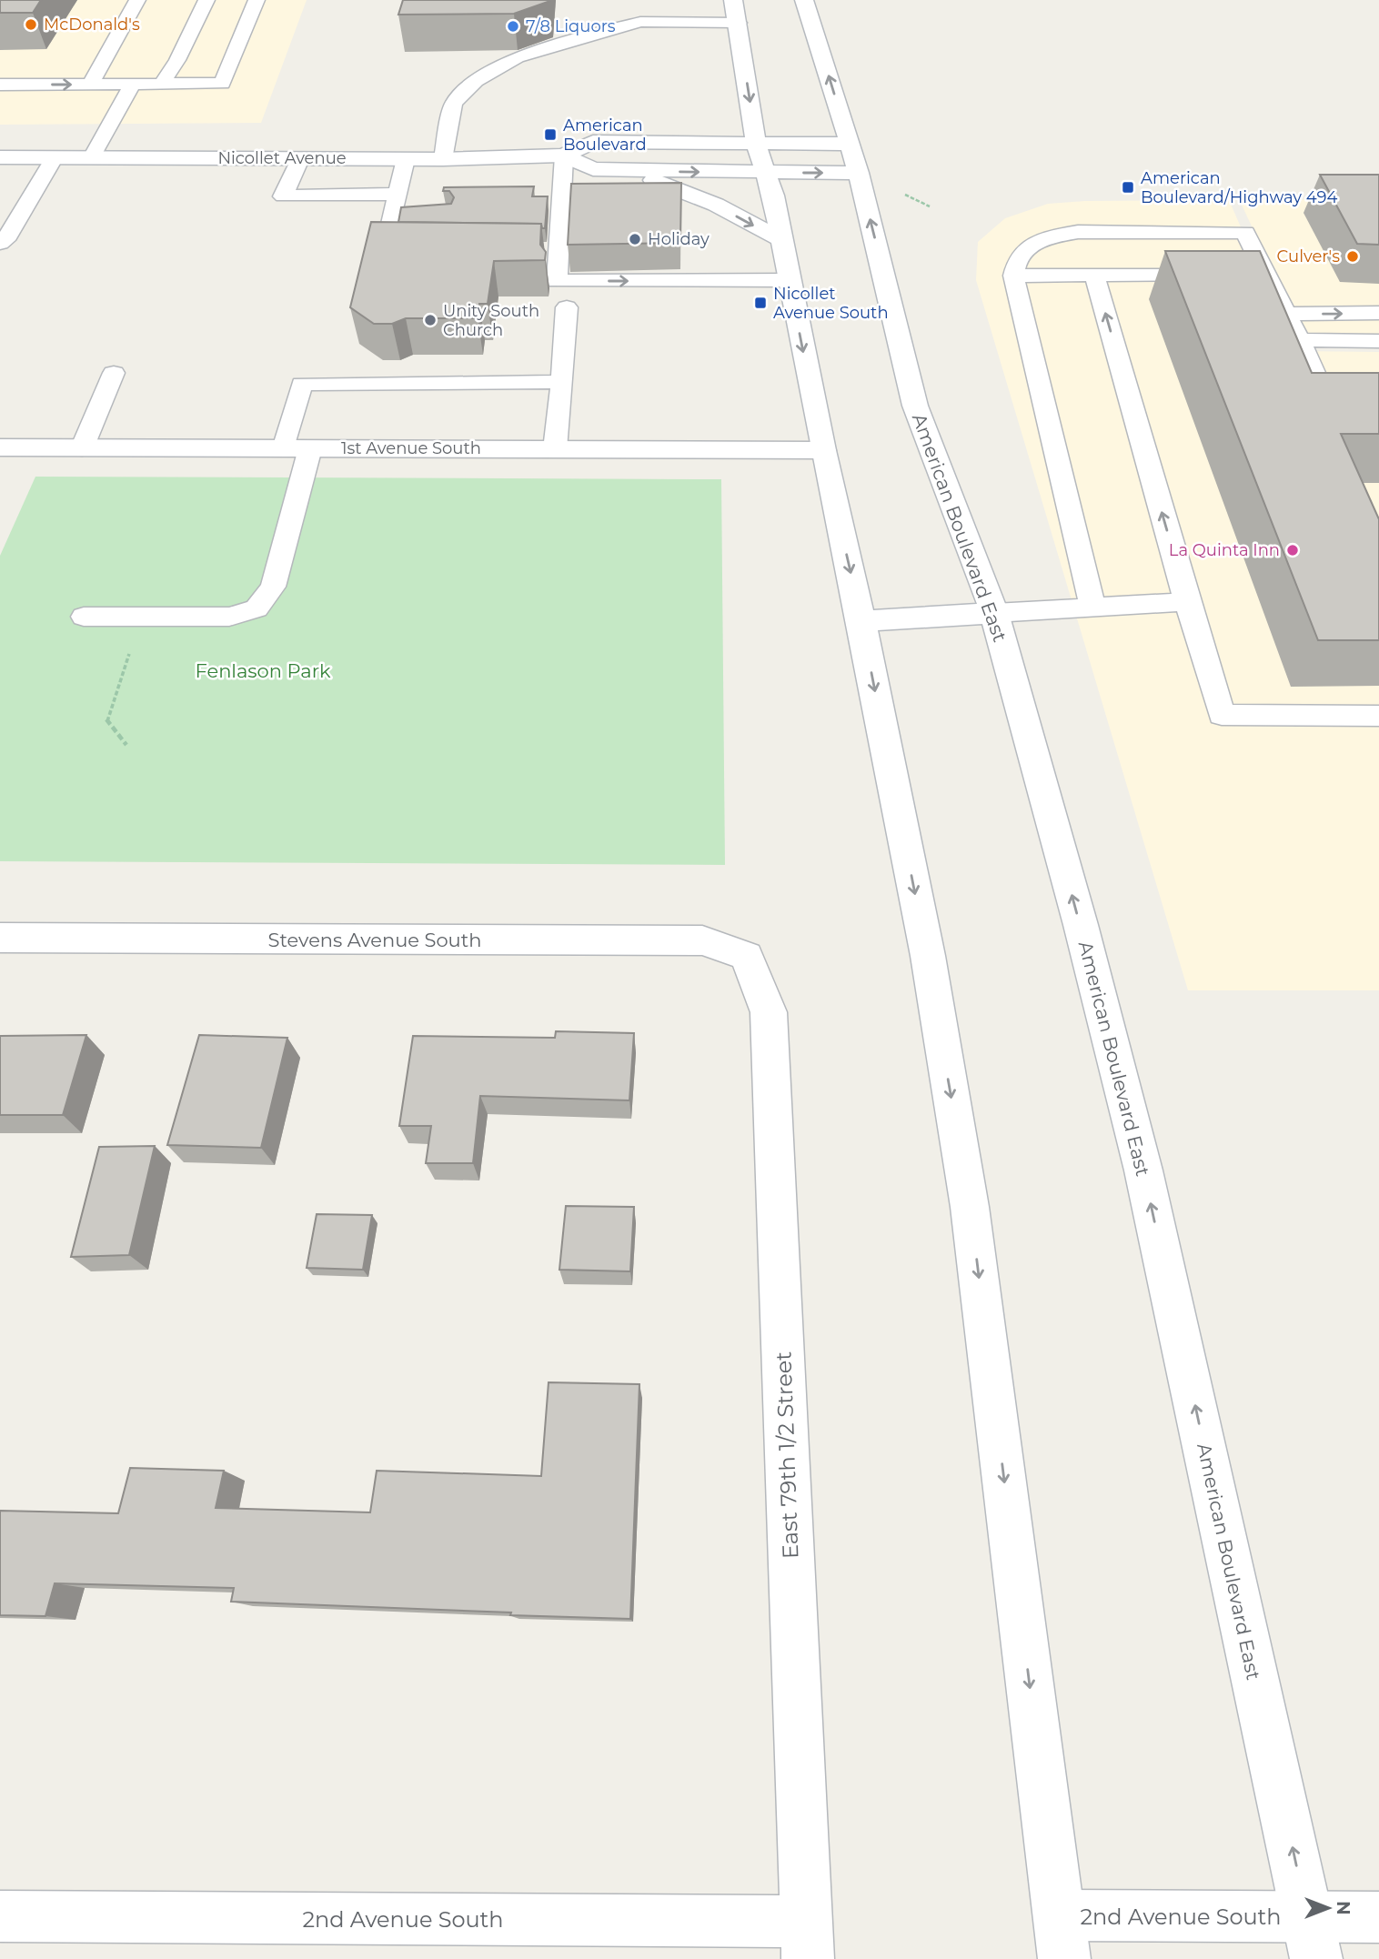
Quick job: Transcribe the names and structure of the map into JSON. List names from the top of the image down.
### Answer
{
  "streets": {
    "main road": [
      "Nicollet Avenue",
      "1st Avenue South",
      "American Boulevard East",
      "Stevens Avenue South",
      "East 79th 1/2 Street",
      "2nd Avenue South"
    ]
  },
  "crossings": [
    ["Nicollet Avenue", "American Boulevard East"],
    ["American Boulevard East", "2nd Avenue South"],
    ["Stevens Avenue South", "East 79th 1/2 Street"],
    ["East 79th 1/2 Street", "2nd Avenue South"]
  ],
  "parks": ["Fenlason Park"],
  "places": {
    "other": [
      "McDonald's",
      "7/8 Liquors",
      "Holiday",
      "Culver's",
      "Unity South Church",
      "La Quinta Inn"
    ],
    "transit": ["American Boulevard", "American Boulevard/Highway 494", "Nicollet Avenue South"]
  },
  "north": "right"
}
